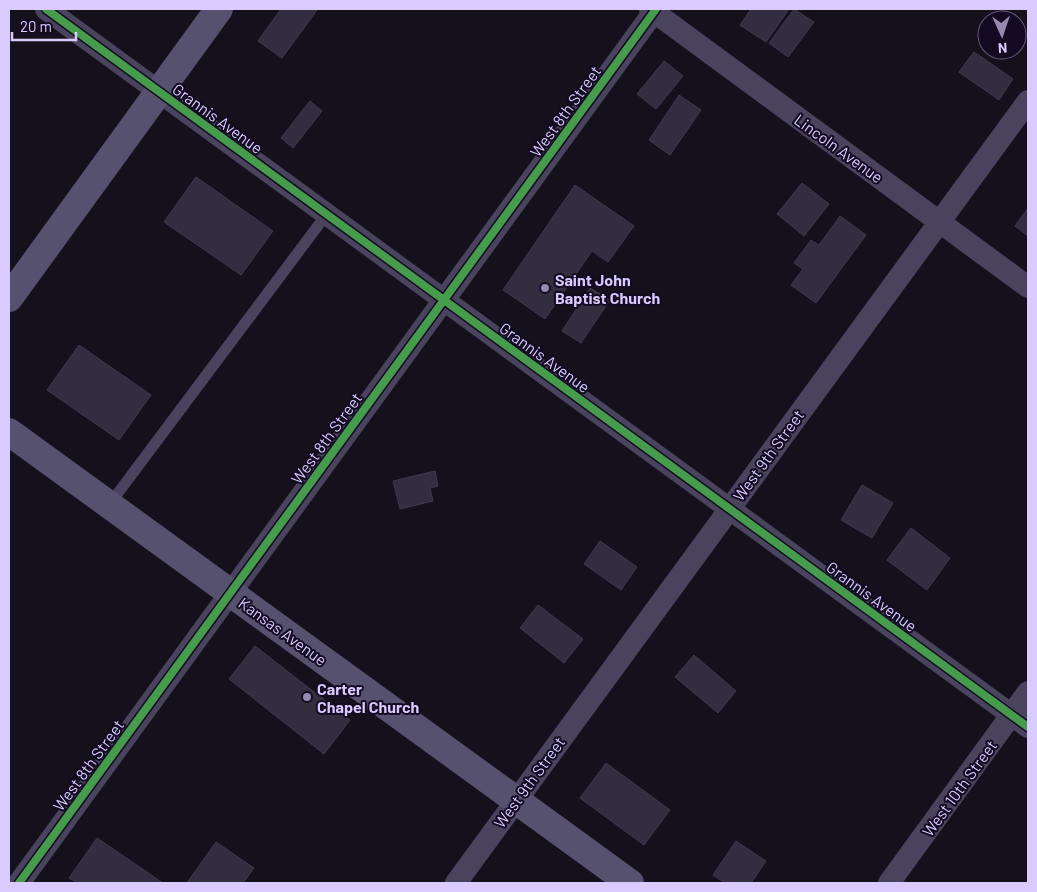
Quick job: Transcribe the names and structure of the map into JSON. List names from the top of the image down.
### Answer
{
  "streets": {
    "street": [
      "West 8th Street",
      "Grannis Avenue",
      "Lincoln Avenue",
      "West 9th Street",
      "Kansas Avenue",
      "West 10th Street"
    ]
  },
  "crossings": [
    ["West 8th Street", "Grannis Avenue"],
    ["West 8th Street", "Lincoln Avenue"],
    ["West 8th Street", "Kansas Avenue"],
    ["Grannis Avenue", "West 9th Street"],
    ["Grannis Avenue", "West 10th Street"],
    ["Lincoln Avenue", "West 9th Street"],
    ["West 9th Street", "Kansas Avenue"]
  ],
  "places": ["Saint John Baptist Church", "Carter Chapel Church"],
  "scale_bar": "20 m",
  "north": "bottom"
}
